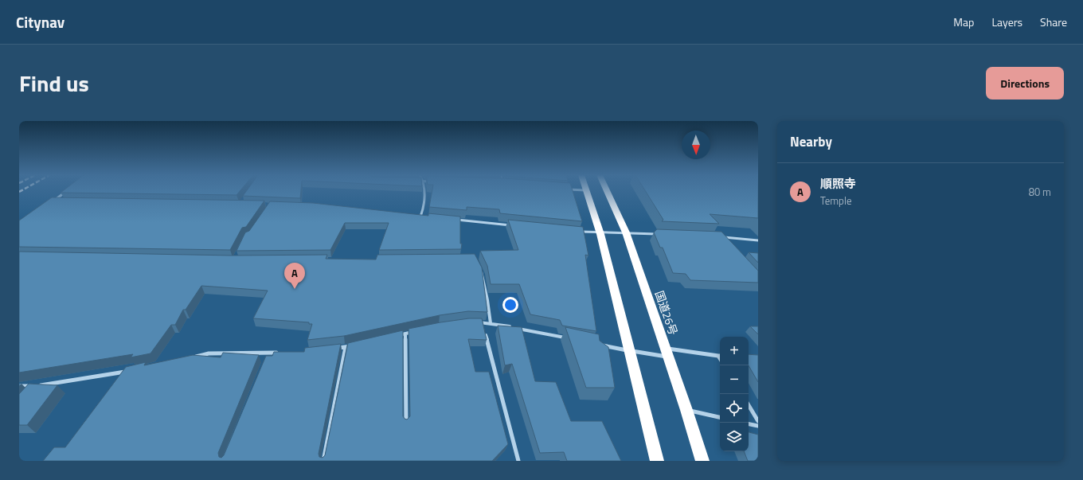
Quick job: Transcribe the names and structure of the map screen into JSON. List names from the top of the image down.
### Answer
{
  "streets": {
    "highway": ["国道26号"]
  },
  "north": "bottom",
  "page": {
    "header": "Citynav",
    "nav": ["Map", "Layers", "Share"],
    "title": "Find us",
    "buttons": "Directions",
    "heading": "Nearby",
    "list": [
      {
        "mark": "A",
        "name": "順照寺",
        "note": "Temple",
        "value": "80 m"
      }
    ],
    "pins": "A",
    "map_buttons": ["+", "−"]
  }
}
